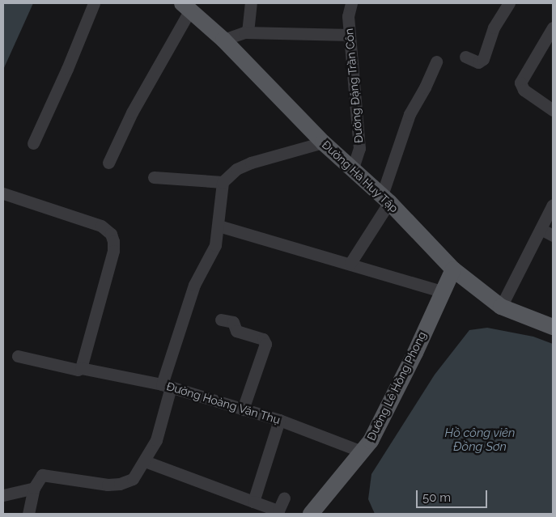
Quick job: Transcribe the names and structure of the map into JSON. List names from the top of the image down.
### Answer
{
  "streets": {
    "main road": ["Đường Hà Huy Tập", "Đường Lê Hồng Phong"],
    "street": ["Đường Đặng Trần Côn", "Đường Hoàng Văn Thụ"]
  },
  "crossings": [
    ["Đường Đặng Trần Côn", "Đường Hà Huy Tập"],
    ["Đường Hà Huy Tập", "Đường Lê Hồng Phong"],
    ["Đường Lê Hồng Phong", "Đường Hoàng Văn Thụ"]
  ],
  "water": ["Hồ công viên Đồng Sơn"],
  "scale_bar": "50 m"
}
